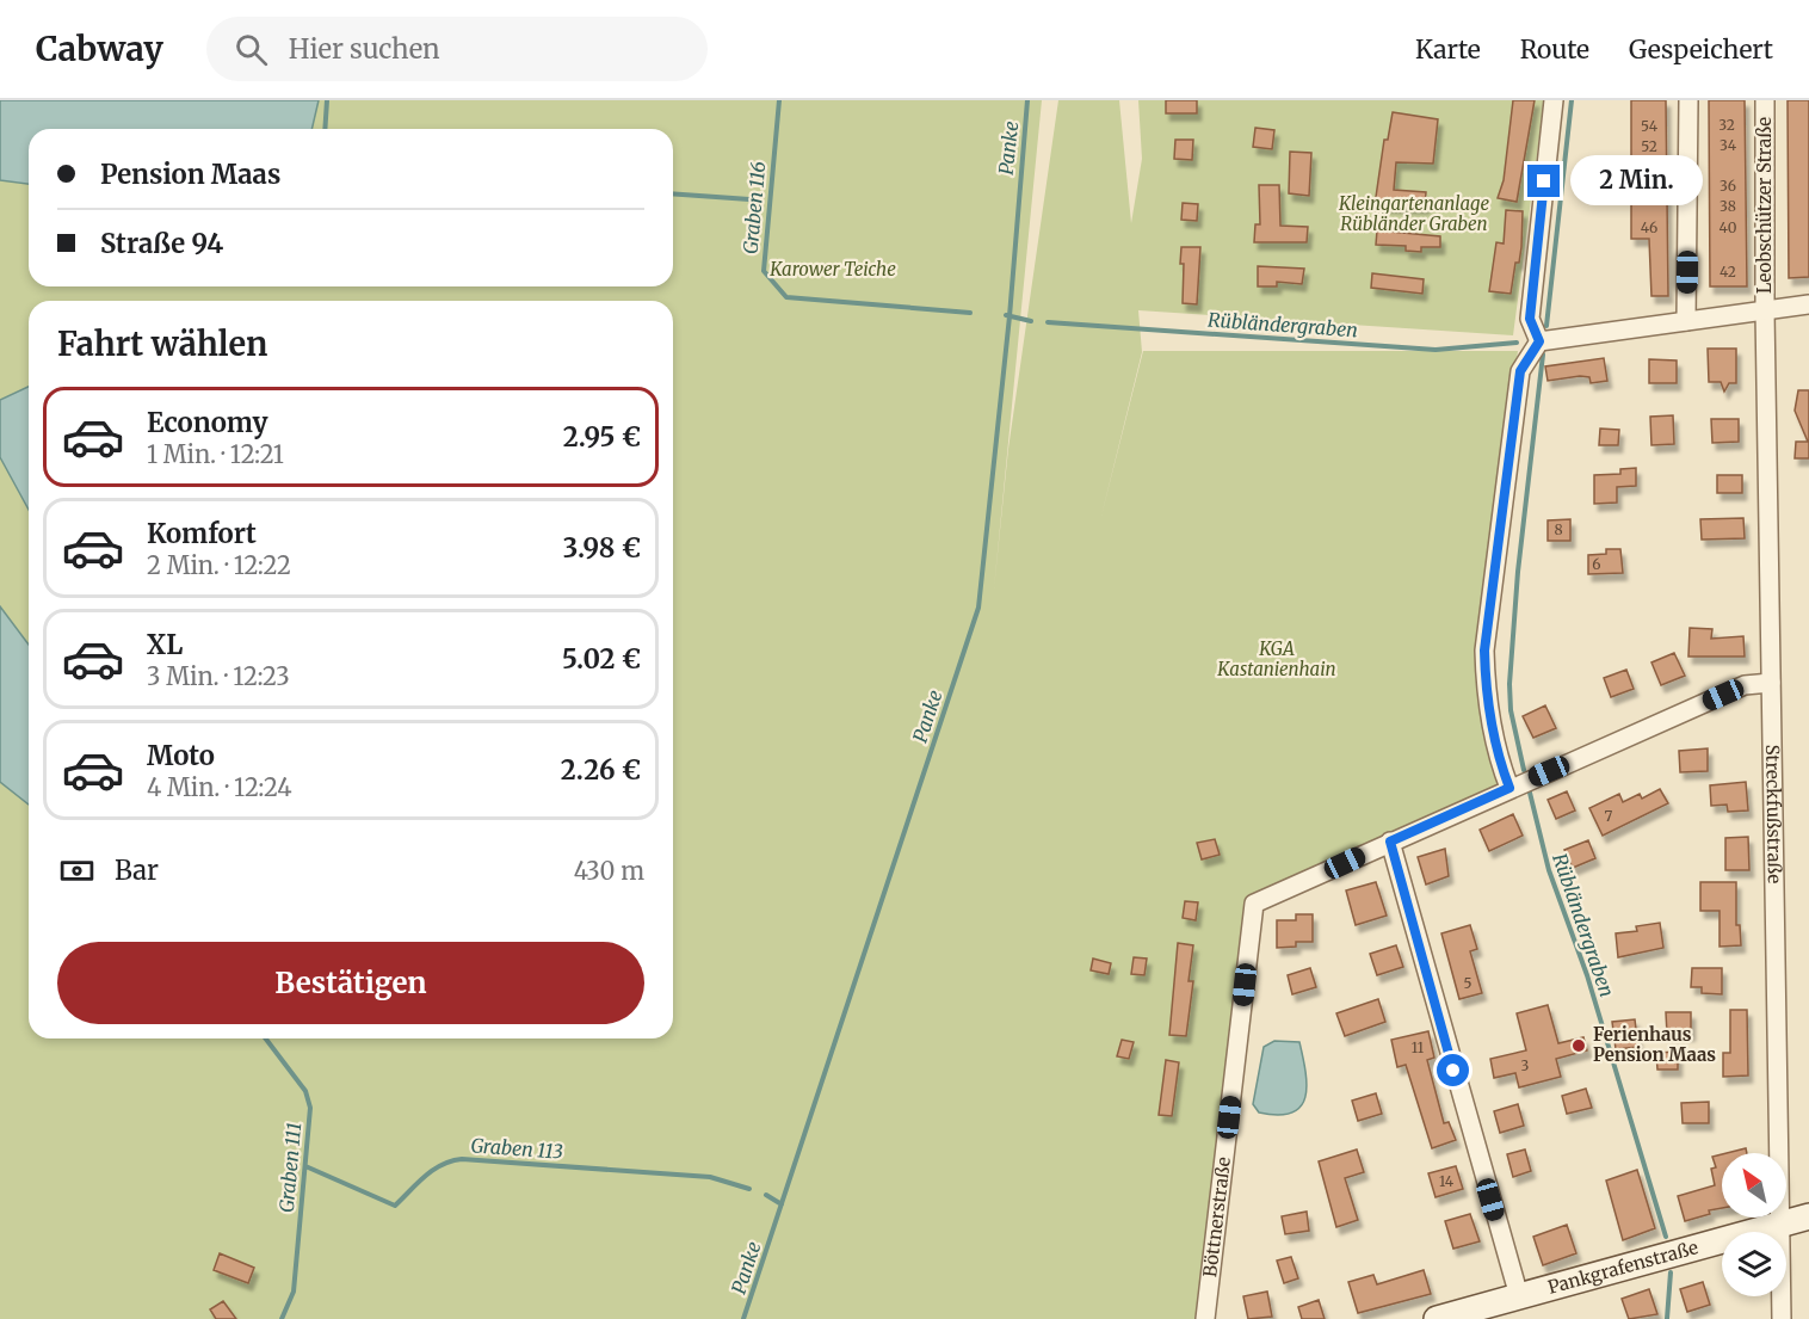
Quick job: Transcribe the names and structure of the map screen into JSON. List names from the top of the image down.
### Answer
{
  "streets": {
    "main road": ["Pankgrafenstraße"],
    "street": ["Leobschützer Straße", "Streckfußstraße", "Böttnerstraße"]
  },
  "crossings": [
    ["Leobschützer Straße", "Streckfußstraße"],
    ["Streckfußstraße", "Pankgrafenstraße"]
  ],
  "water": [
    "Panke",
    "Graben 116",
    "Rübländergraben",
    "Graben 113",
    "Graben 111"
  ],
  "parks": ["Kleingartenanlage Rübländer Graben", "Karower Teiche", "KGA Kastanienhain"],
  "places": ["Ferienhaus Pension Maas"],
  "house_numbers": [
    "32",
    "54",
    "34",
    "52",
    "36",
    "38",
    "46",
    "40",
    "42",
    "8",
    "6",
    "7",
    "5",
    "11",
    "3",
    "14"
  ],
  "north": "top left",
  "page": {
    "header": "Cabway",
    "search": "Hier suchen",
    "nav": ["Karte", "Route", "Gespeichert"],
    "banner": ["Pension Maas", "Straße 94"],
    "bubble": "2 Min.",
    "heading": "Fahrt wählen",
    "list": [
      {
        "name": "Economy",
        "note": "1 Min. · 12:21",
        "value": "2.95 €"
      },
      {
        "name": "Komfort",
        "note": "2 Min. · 12:22",
        "value": "3.98 €"
      },
      {
        "name": "XL",
        "note": "3 Min. · 12:23",
        "value": "5.02 €"
      },
      {
        "name": "Moto",
        "note": "4 Min. · 12:24",
        "value": "2.26 €"
      }
    ],
    "pay": ["Bar", "430 m"],
    "buttons": "Bestätigen"
  }
}
